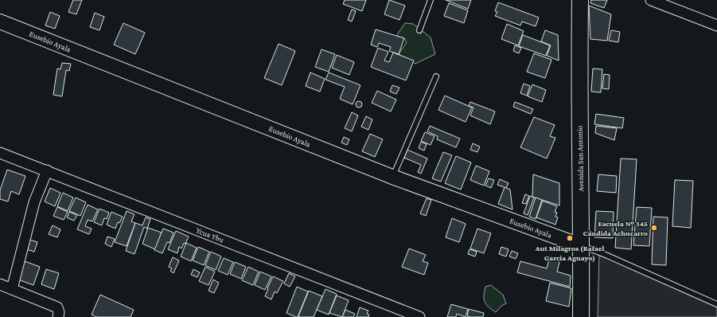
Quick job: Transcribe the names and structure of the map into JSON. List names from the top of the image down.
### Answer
{
  "streets": {
    "main road": ["Eusebio Ayala", "Avenida San Antonio"],
    "street": ["Ycua Ybu"]
  },
  "crossings": [
    ["Eusebio Ayala", "Avenida San Antonio"]
  ],
  "places": ["Escuela Nº 345 Cándida Achucarro", "Aut Milagros (Rafael Garcia Aguayo)"]
}
